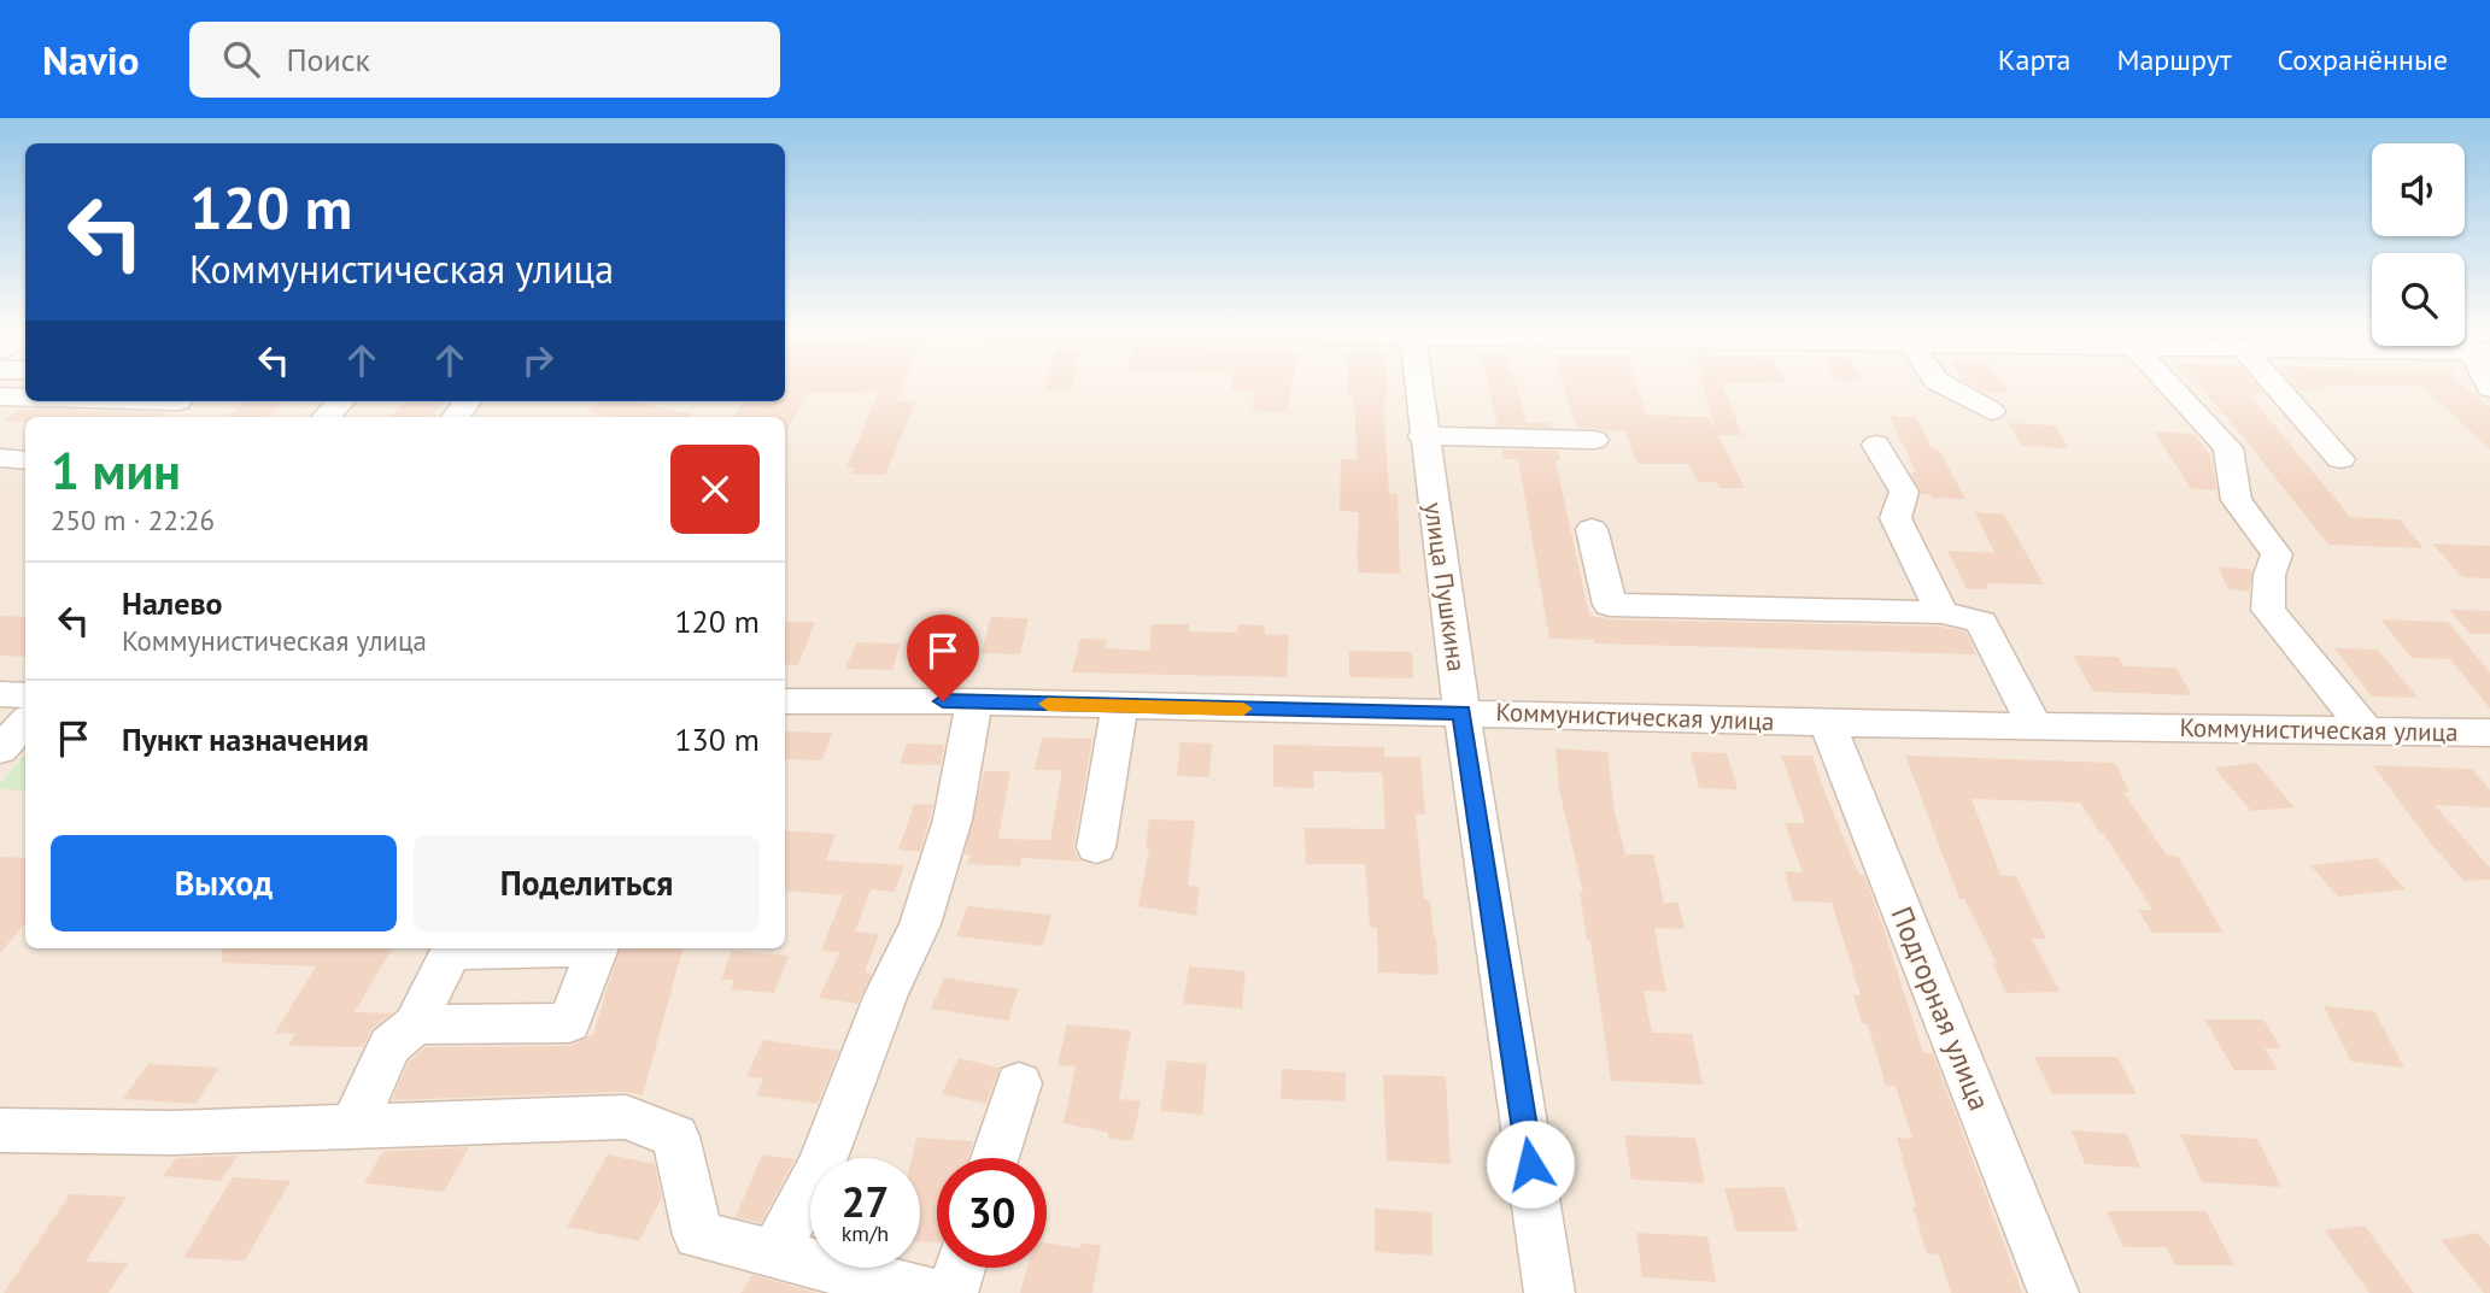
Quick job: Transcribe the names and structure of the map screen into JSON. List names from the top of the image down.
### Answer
{
  "streets": {
    "street": ["улица Пушкина", "Коммунистическая улица", "Подгорная улица"]
  },
  "crossings": [
    ["улица Пушкина", "Коммунистическая улица"],
    ["Коммунистическая улица", "Подгорная улица"]
  ],
  "page": {
    "header": "Navio",
    "search": "Поиск",
    "nav": ["Карта", "Маршрут", "Сохранённые"],
    "turn": ["120 m", "Коммунистическая улица"],
    "heading": ["1 мин", "250 m · 22:26"],
    "list": [
      {
        "name": "Налево",
        "note": "Коммунистическая улица",
        "value": "120 m"
      },
      {
        "name": "Пункт назначения",
        "value": "130 m"
      }
    ],
    "buttons": ["Выход", "Поделиться"],
    "speed": "27 km/h",
    "limit": "30"
  }
}
